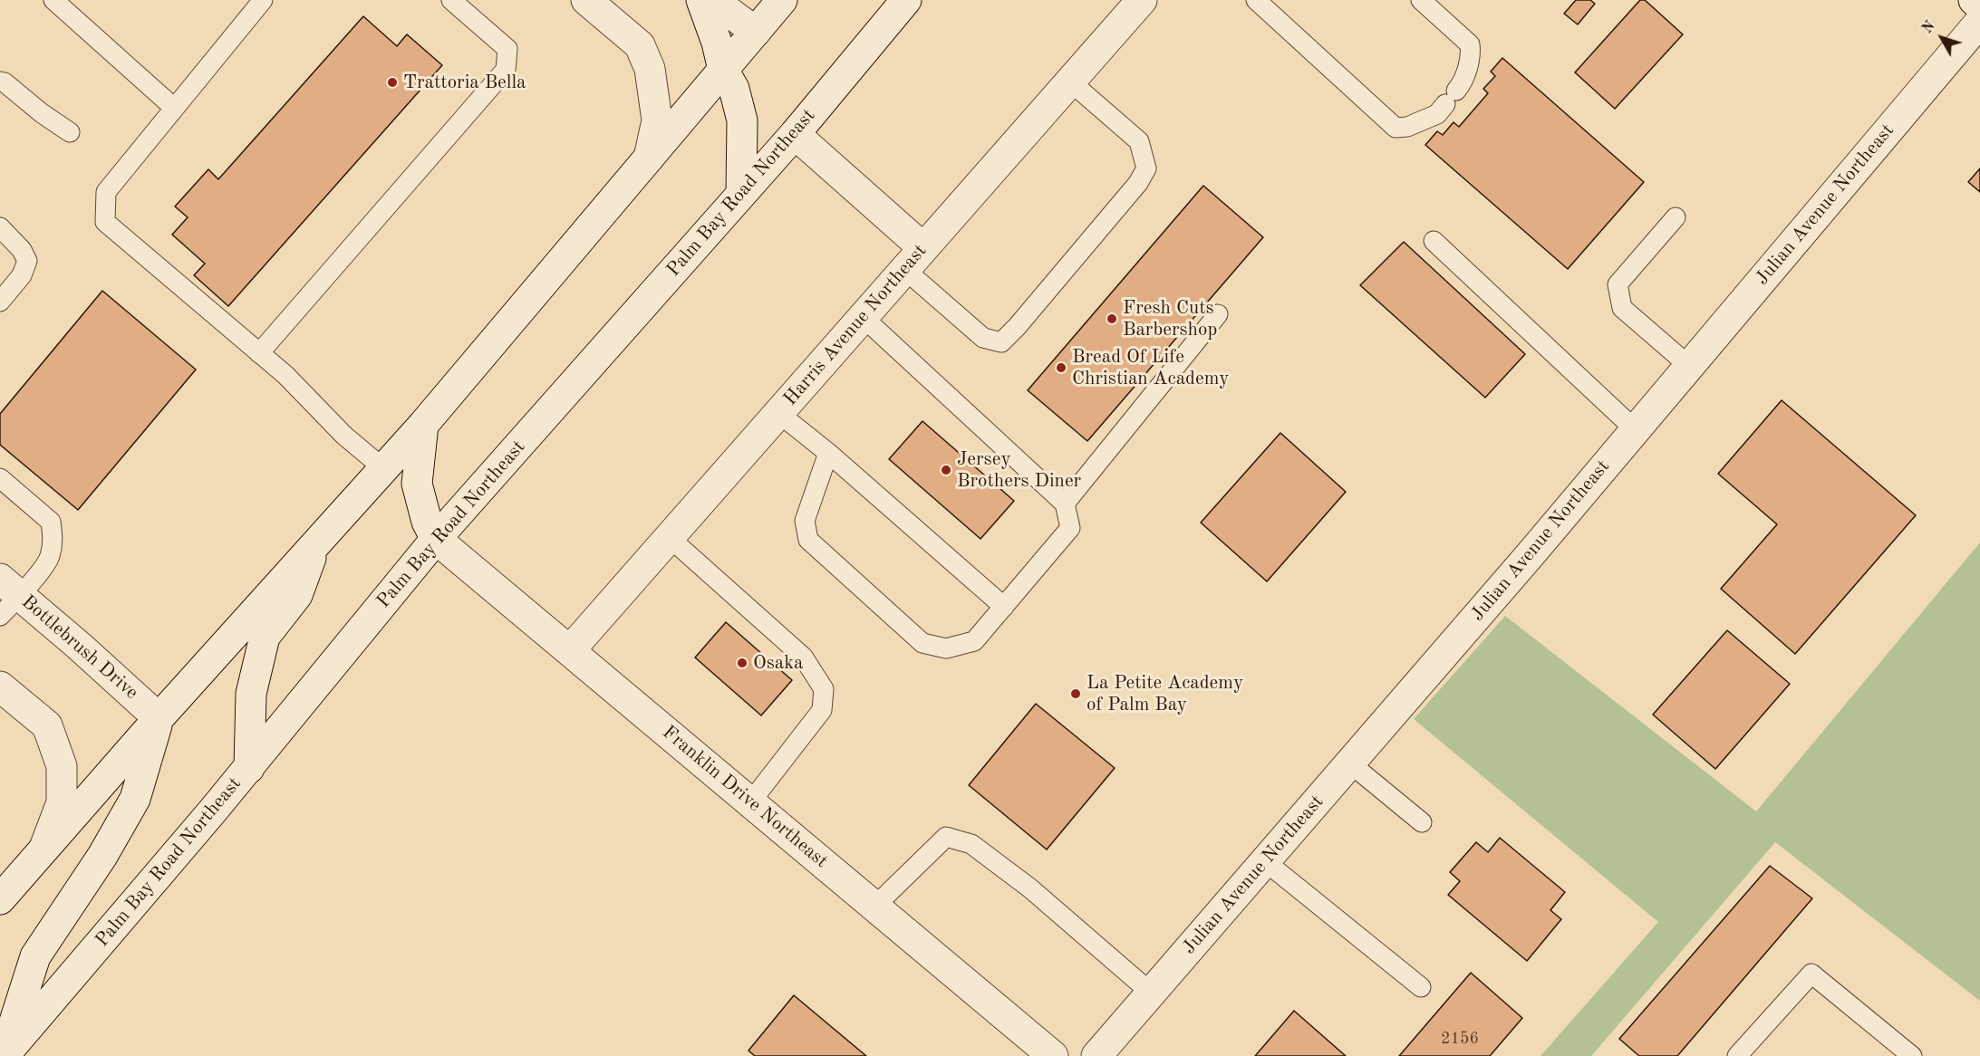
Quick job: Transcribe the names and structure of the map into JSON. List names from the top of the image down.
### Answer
{
  "streets": {
    "street": [
      "Palm Bay Road Northeast",
      "Julian Avenue Northeast",
      "Harris Avenue Northeast",
      "Bottlebrush Drive",
      "Franklin Drive Northeast"
    ]
  },
  "crossings": [
    ["Palm Bay Road Northeast", "Franklin Drive Northeast"],
    ["Harris Avenue Northeast", "Franklin Drive Northeast"]
  ],
  "places": [
    "Trattoria Bella",
    "Fresh Cuts Barbershop",
    "Bread Of Life Christian Academy",
    "Jersey Brothers Diner",
    "Osaka",
    "La Petite Academy of Palm Bay"
  ],
  "house_numbers": ["2156"],
  "north": "top left"
}
